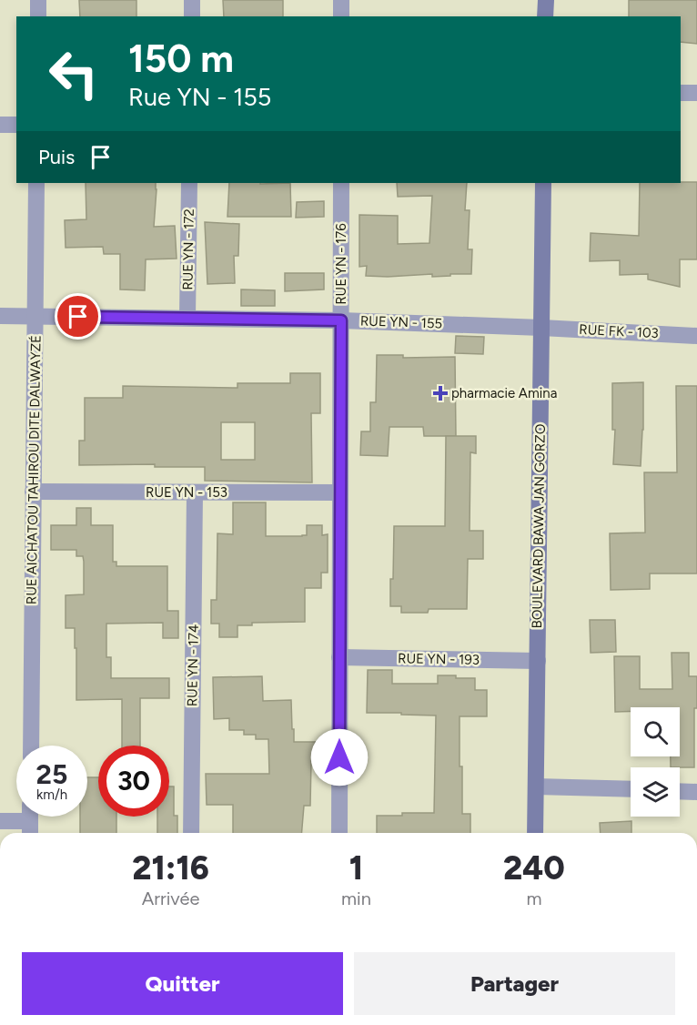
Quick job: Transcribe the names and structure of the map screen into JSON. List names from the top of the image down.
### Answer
{
  "streets": {
    "main road": ["BOULEVARD BAWA JAN GORZO"],
    "street": [
      "RUE YN - 172",
      "RUE YN - 176",
      "RUE YN - 155",
      "RUE FK - 103",
      "RUE AICHATOU TAHIROU DITE DALWAYZÉ",
      "RUE YN - 153",
      "RUE YN - 193",
      "RUE YN - 174"
    ]
  },
  "crossings": [
    ["RUE YN - 172", "RUE YN - 155"],
    ["RUE YN - 176", "RUE YN - 155"],
    ["RUE YN - 176", "RUE YN - 153"],
    ["RUE YN - 176", "RUE YN - 193"],
    ["RUE YN - 155", "RUE FK - 103"],
    ["RUE YN - 155", "RUE AICHATOU TAHIROU DITE DALWAYZÉ"],
    ["RUE YN - 155", "BOULEVARD BAWA JAN GORZO"],
    ["RUE FK - 103", "BOULEVARD BAWA JAN GORZO"],
    ["RUE AICHATOU TAHIROU DITE DALWAYZÉ", "RUE YN - 153"],
    ["RUE YN - 153", "RUE YN - 174"],
    ["BOULEVARD BAWA JAN GORZO", "RUE YN - 193"]
  ],
  "places": {
    "health": ["pharmacie Amina"]
  },
  "page": {
    "turn": ["150 m", "Rue YN - 155"],
    "then": "Puis",
    "speed": "25 km/h",
    "limit": "30",
    "eta": [
      "21:16",
      "Arrivée",
      "1",
      "min",
      "240",
      "m"
    ],
    "buttons": ["Quitter", "Partager"]
  }
}
